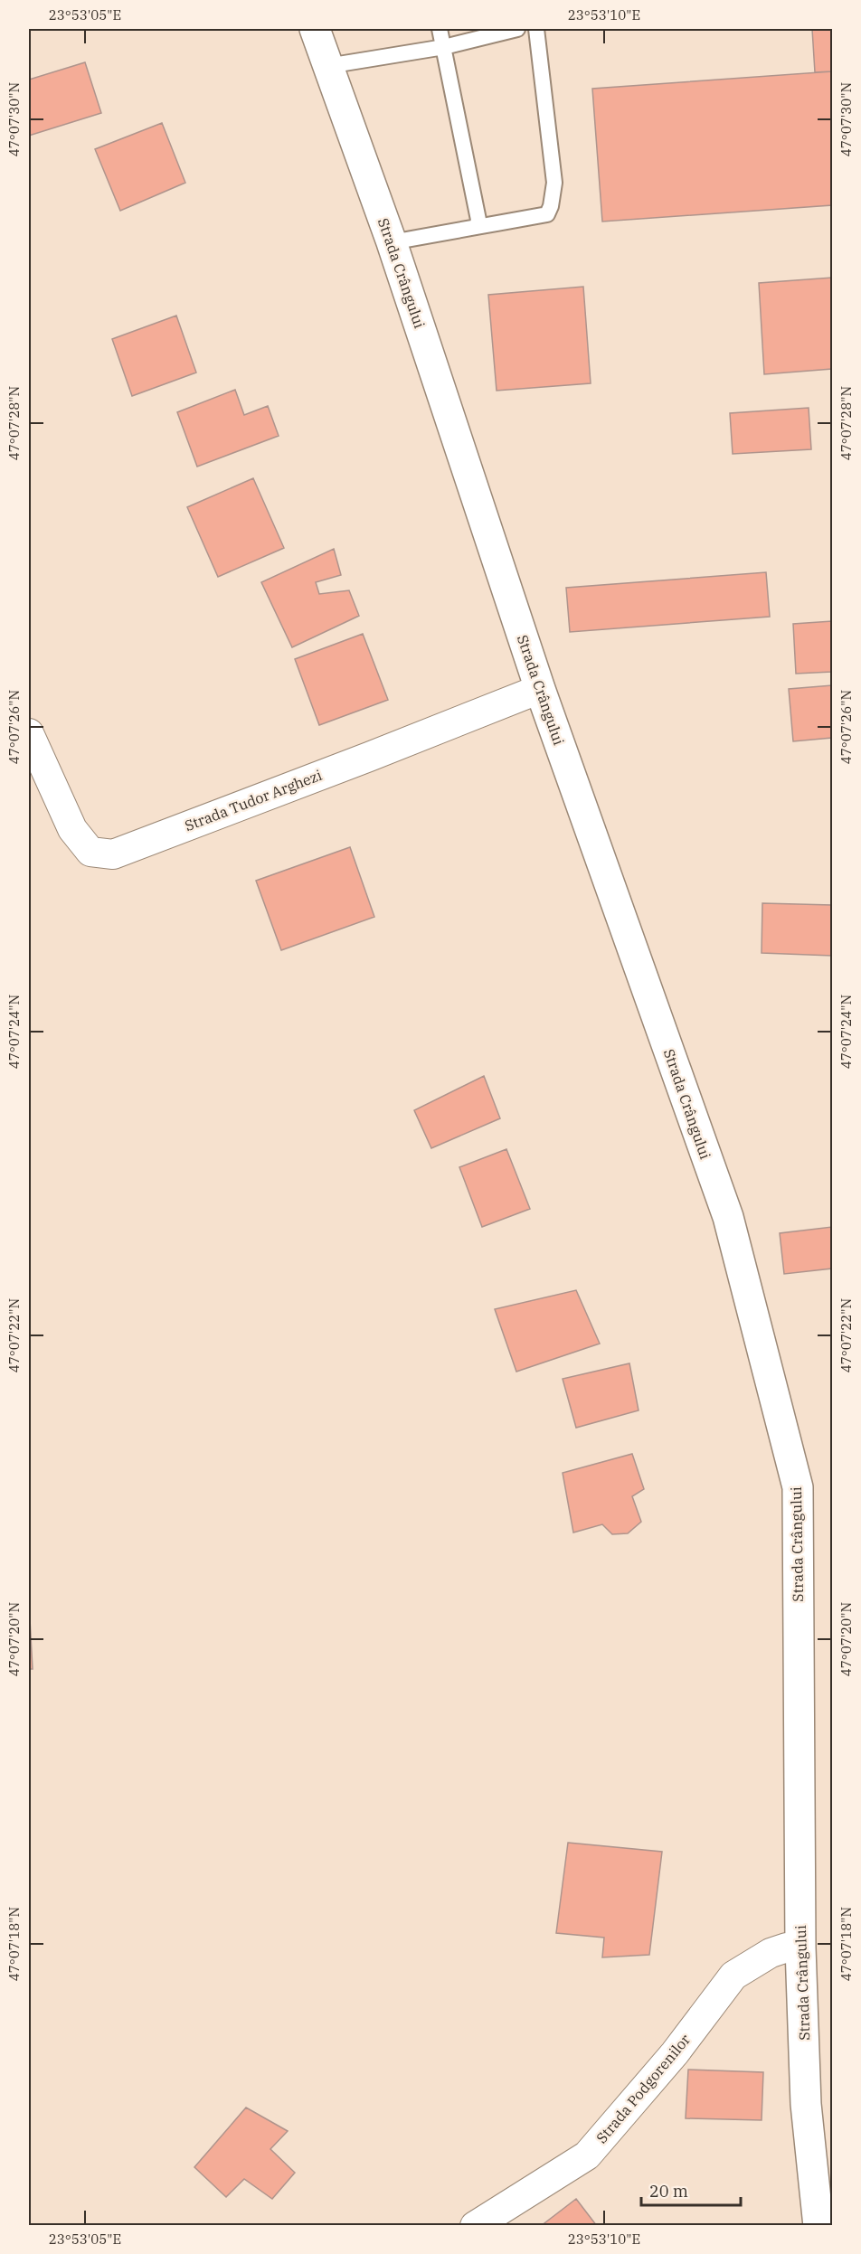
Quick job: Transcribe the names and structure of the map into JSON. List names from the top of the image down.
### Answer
{
  "streets": {
    "main road": ["Strada Crângului"],
    "street": ["Strada Tudor Arghezi", "Strada Podgorenilor"]
  },
  "crossings": [
    ["Strada Crângului", "Strada Tudor Arghezi"],
    ["Strada Crângului", "Strada Podgorenilor"]
  ],
  "scale_bar": "20 m",
  "coordinates": [
    "23°53'05\"E",
    "23°53'10\"E",
    "47°07'30\"N",
    "47°07'28\"N",
    "47°07'26\"N",
    "47°07'24\"N",
    "47°07'22\"N",
    "47°07'20\"N",
    "47°07'18\"N"
  ]
}
